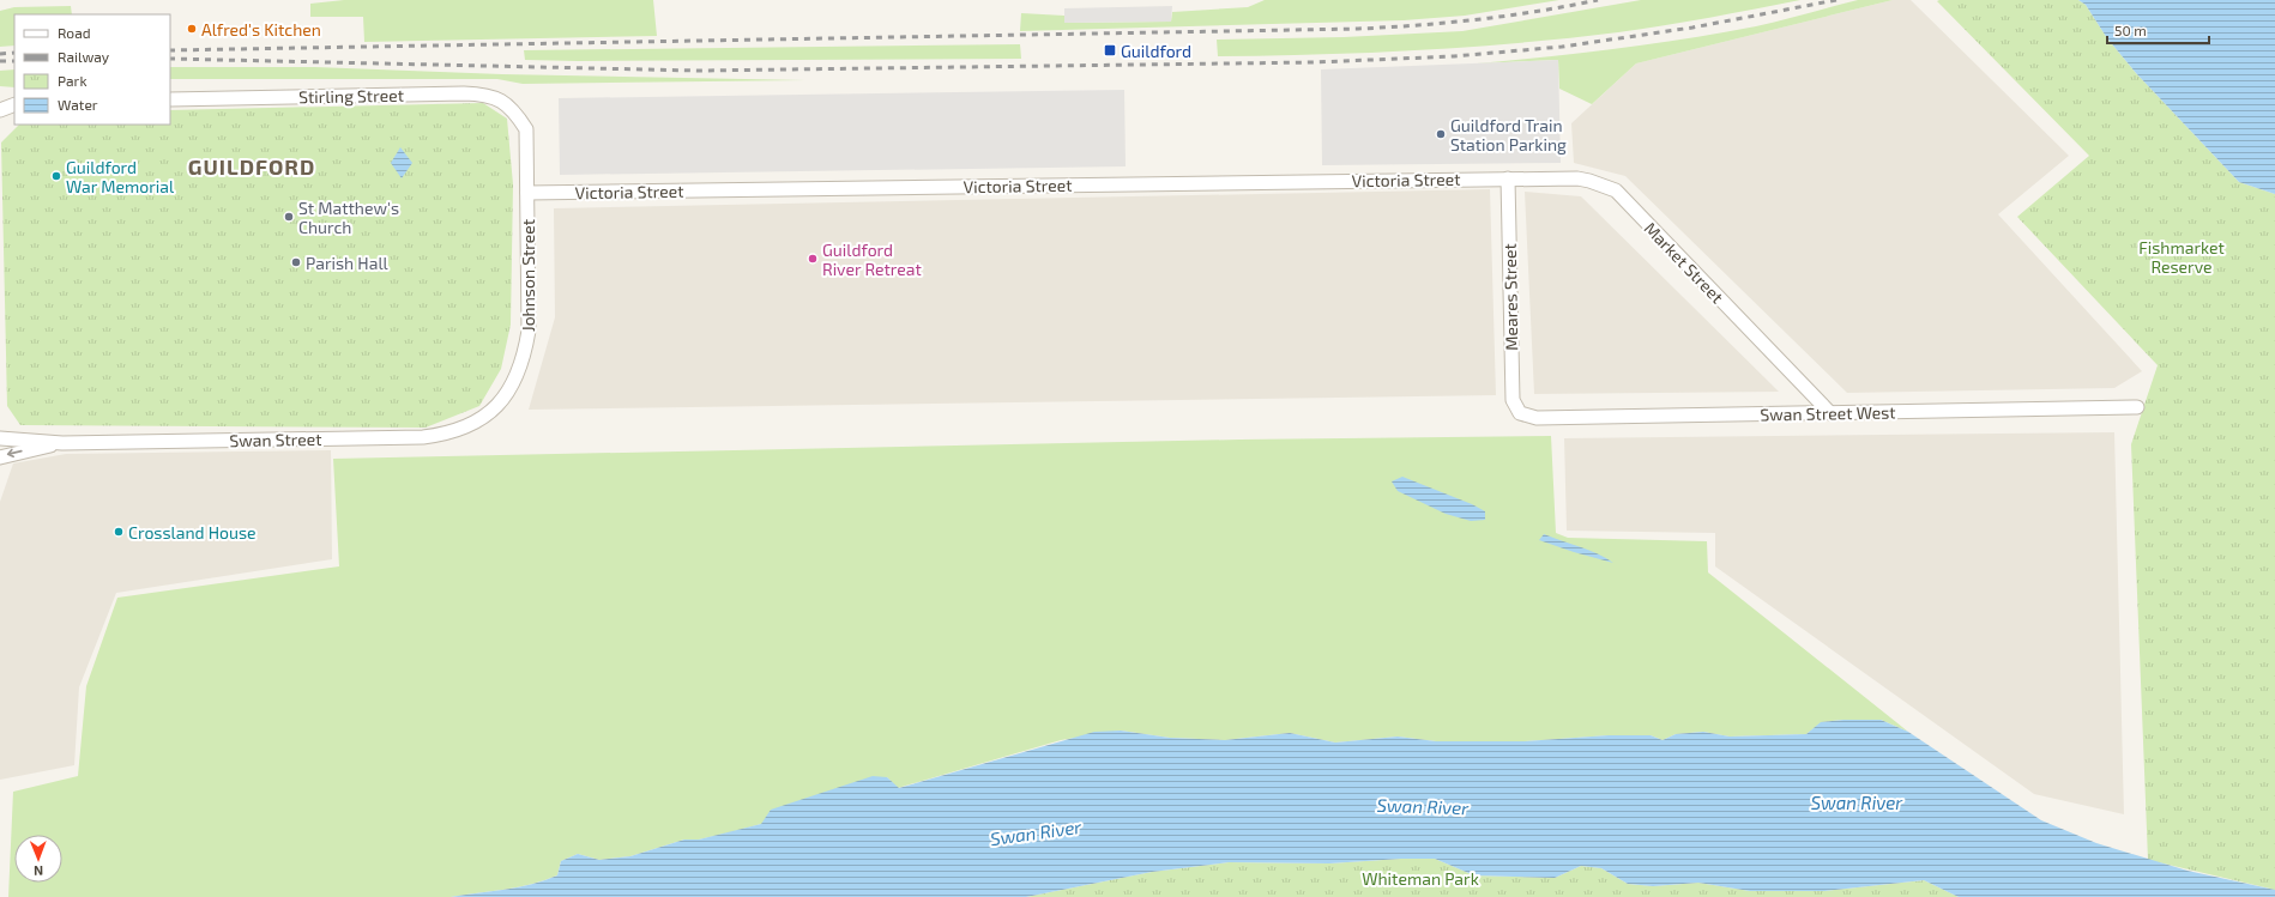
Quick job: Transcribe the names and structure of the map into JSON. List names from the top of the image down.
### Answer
{
  "streets": {
    "street": [
      "Stirling Street",
      "Victoria Street",
      "Market Street",
      "Johnson Street",
      "Meares Street",
      "Swan Street West",
      "Swan Street"
    ]
  },
  "crossings": [
    ["Stirling Street", "Johnson Street"],
    ["Victoria Street", "Market Street"],
    ["Victoria Street", "Johnson Street"],
    ["Victoria Street", "Meares Street"],
    ["Market Street", "Meares Street"],
    ["Market Street", "Swan Street West"],
    ["Johnson Street", "Swan Street"],
    ["Meares Street", "Swan Street West"]
  ],
  "districts": ["GUILDFORD"],
  "water": ["Swan River"],
  "parks": ["Fishmarket Reserve", "Whiteman Park"],
  "places": {
    "other": [
      "Alfred's Kitchen",
      "Guildford Train Station Parking",
      "Guildford War Memorial",
      "St Matthew's Church",
      "Guildford River Retreat",
      "Parish Hall",
      "Crossland House"
    ],
    "transit": ["Guildford"]
  },
  "legend": [
    "Road",
    "Railway",
    "Park",
    "Water"
  ],
  "scale_bar": "50 m",
  "north": "bottom"
}
